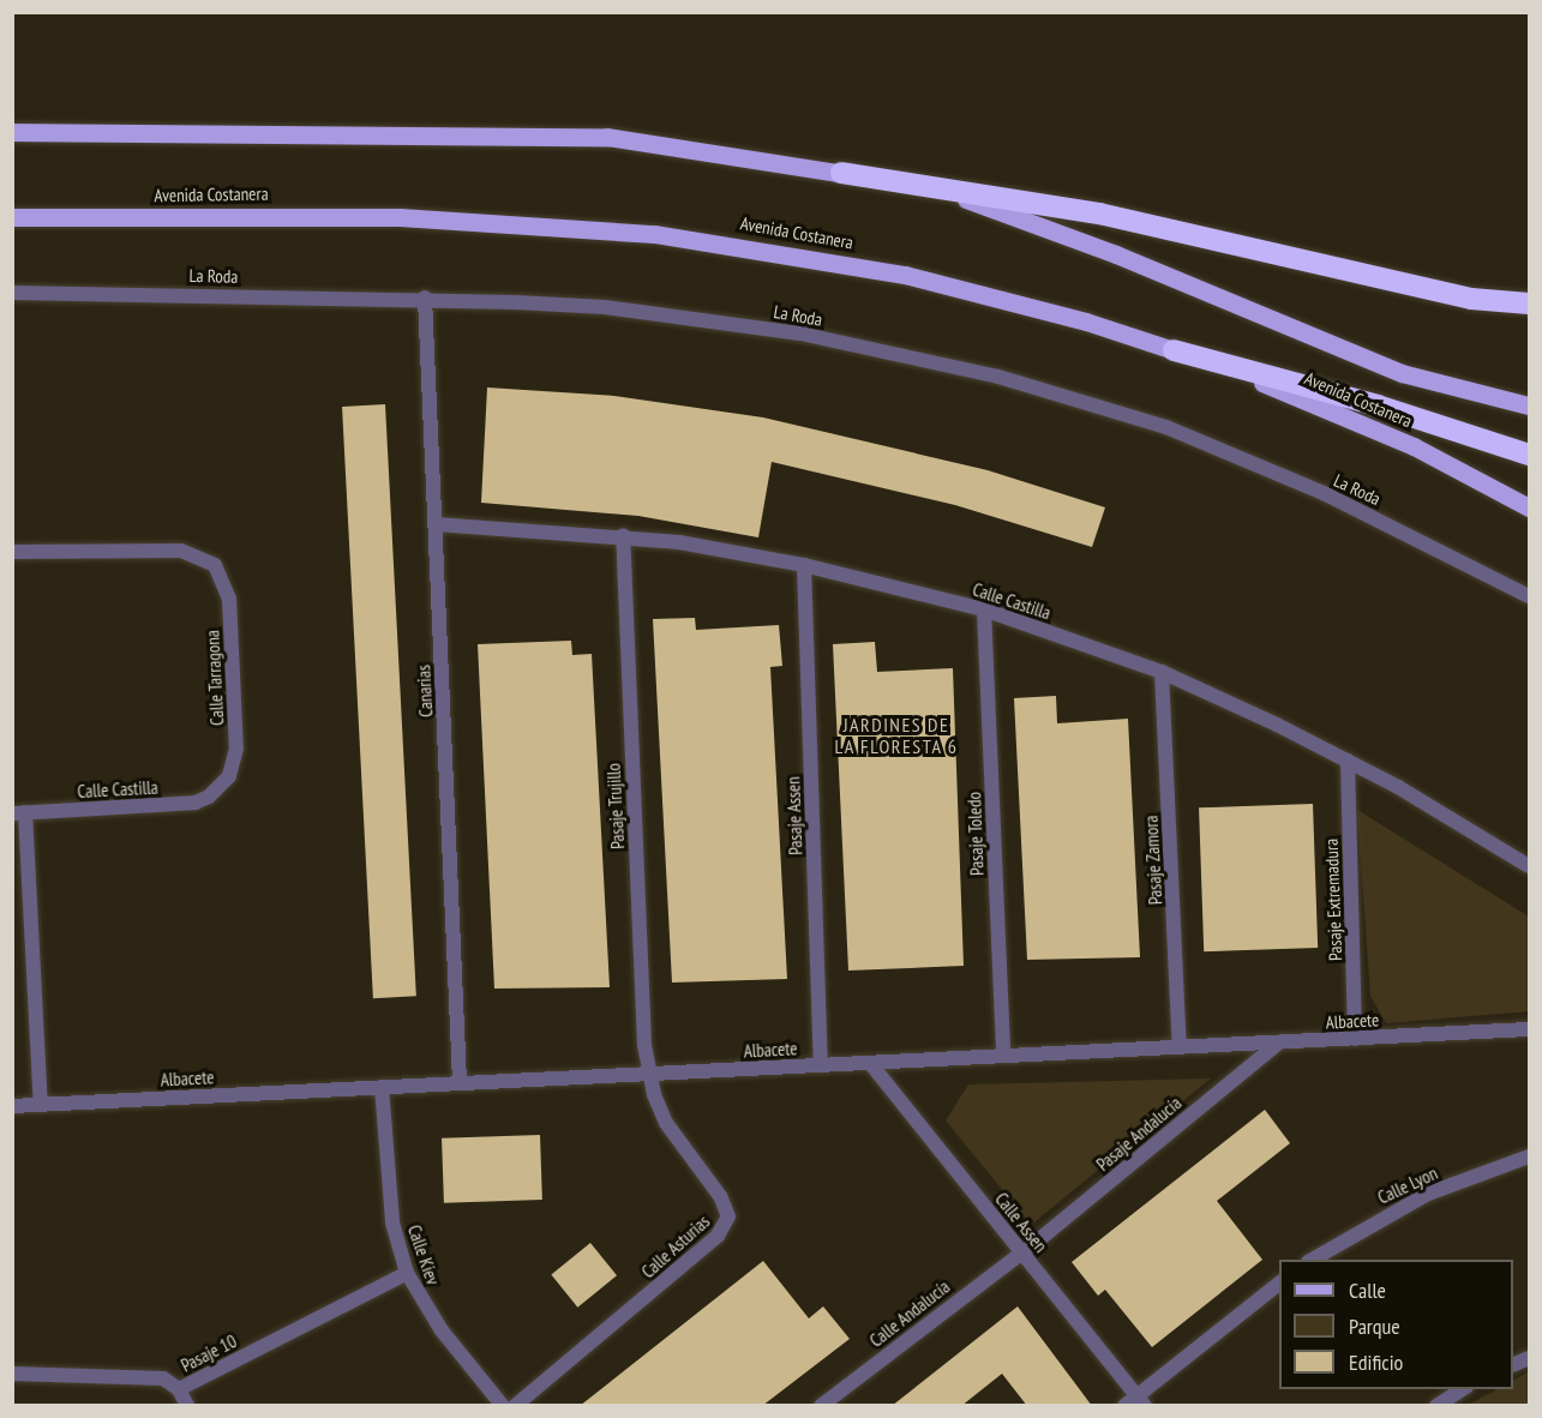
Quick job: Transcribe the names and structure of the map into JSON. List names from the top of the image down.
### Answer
{
  "streets": {
    "main road": ["Avenida Costanera"],
    "street": [
      "La Roda",
      "Calle Castilla",
      "Calle Tarragona",
      "Canarias",
      "Pasaje Trujillo",
      "Pasaje Assen",
      "Pasaje Toledo",
      "Pasaje Zamora",
      "Pasaje Extremadura",
      "Albacete",
      "Pasaje Andalucía",
      "Calle Lyon",
      "Calle Assen",
      "Calle Asturias",
      "Calle Kiev",
      "Calle Andalucía",
      "Pasaje 10"
    ]
  },
  "crossings": [
    ["La Roda", "Canarias"],
    ["Calle Castilla", "Calle Tarragona"],
    ["Calle Castilla", "Canarias"],
    ["Calle Castilla", "Pasaje Trujillo"],
    ["Calle Castilla", "Pasaje Assen"],
    ["Calle Castilla", "Pasaje Toledo"],
    ["Calle Castilla", "Pasaje Zamora"],
    ["Calle Castilla", "Pasaje Extremadura"],
    ["Canarias", "Albacete"],
    ["Pasaje Trujillo", "Albacete"],
    ["Pasaje Trujillo", "Calle Asturias"],
    ["Pasaje Assen", "Albacete"],
    ["Pasaje Toledo", "Albacete"],
    ["Pasaje Zamora", "Albacete"],
    ["Pasaje Extremadura", "Albacete"],
    ["Albacete", "Pasaje Andalucía"],
    ["Albacete", "Calle Assen"],
    ["Albacete", "Calle Asturias"],
    ["Albacete", "Calle Kiev"],
    ["Pasaje Andalucía", "Calle Assen"],
    ["Pasaje Andalucía", "Calle Andalucía"],
    ["Calle Assen", "Calle Andalucía"],
    ["Calle Kiev", "Pasaje 10"]
  ],
  "districts": ["JARDINES DE LA FLORESTA 6"],
  "legend": ["Calle", "Parque", "Edificio"]
}
